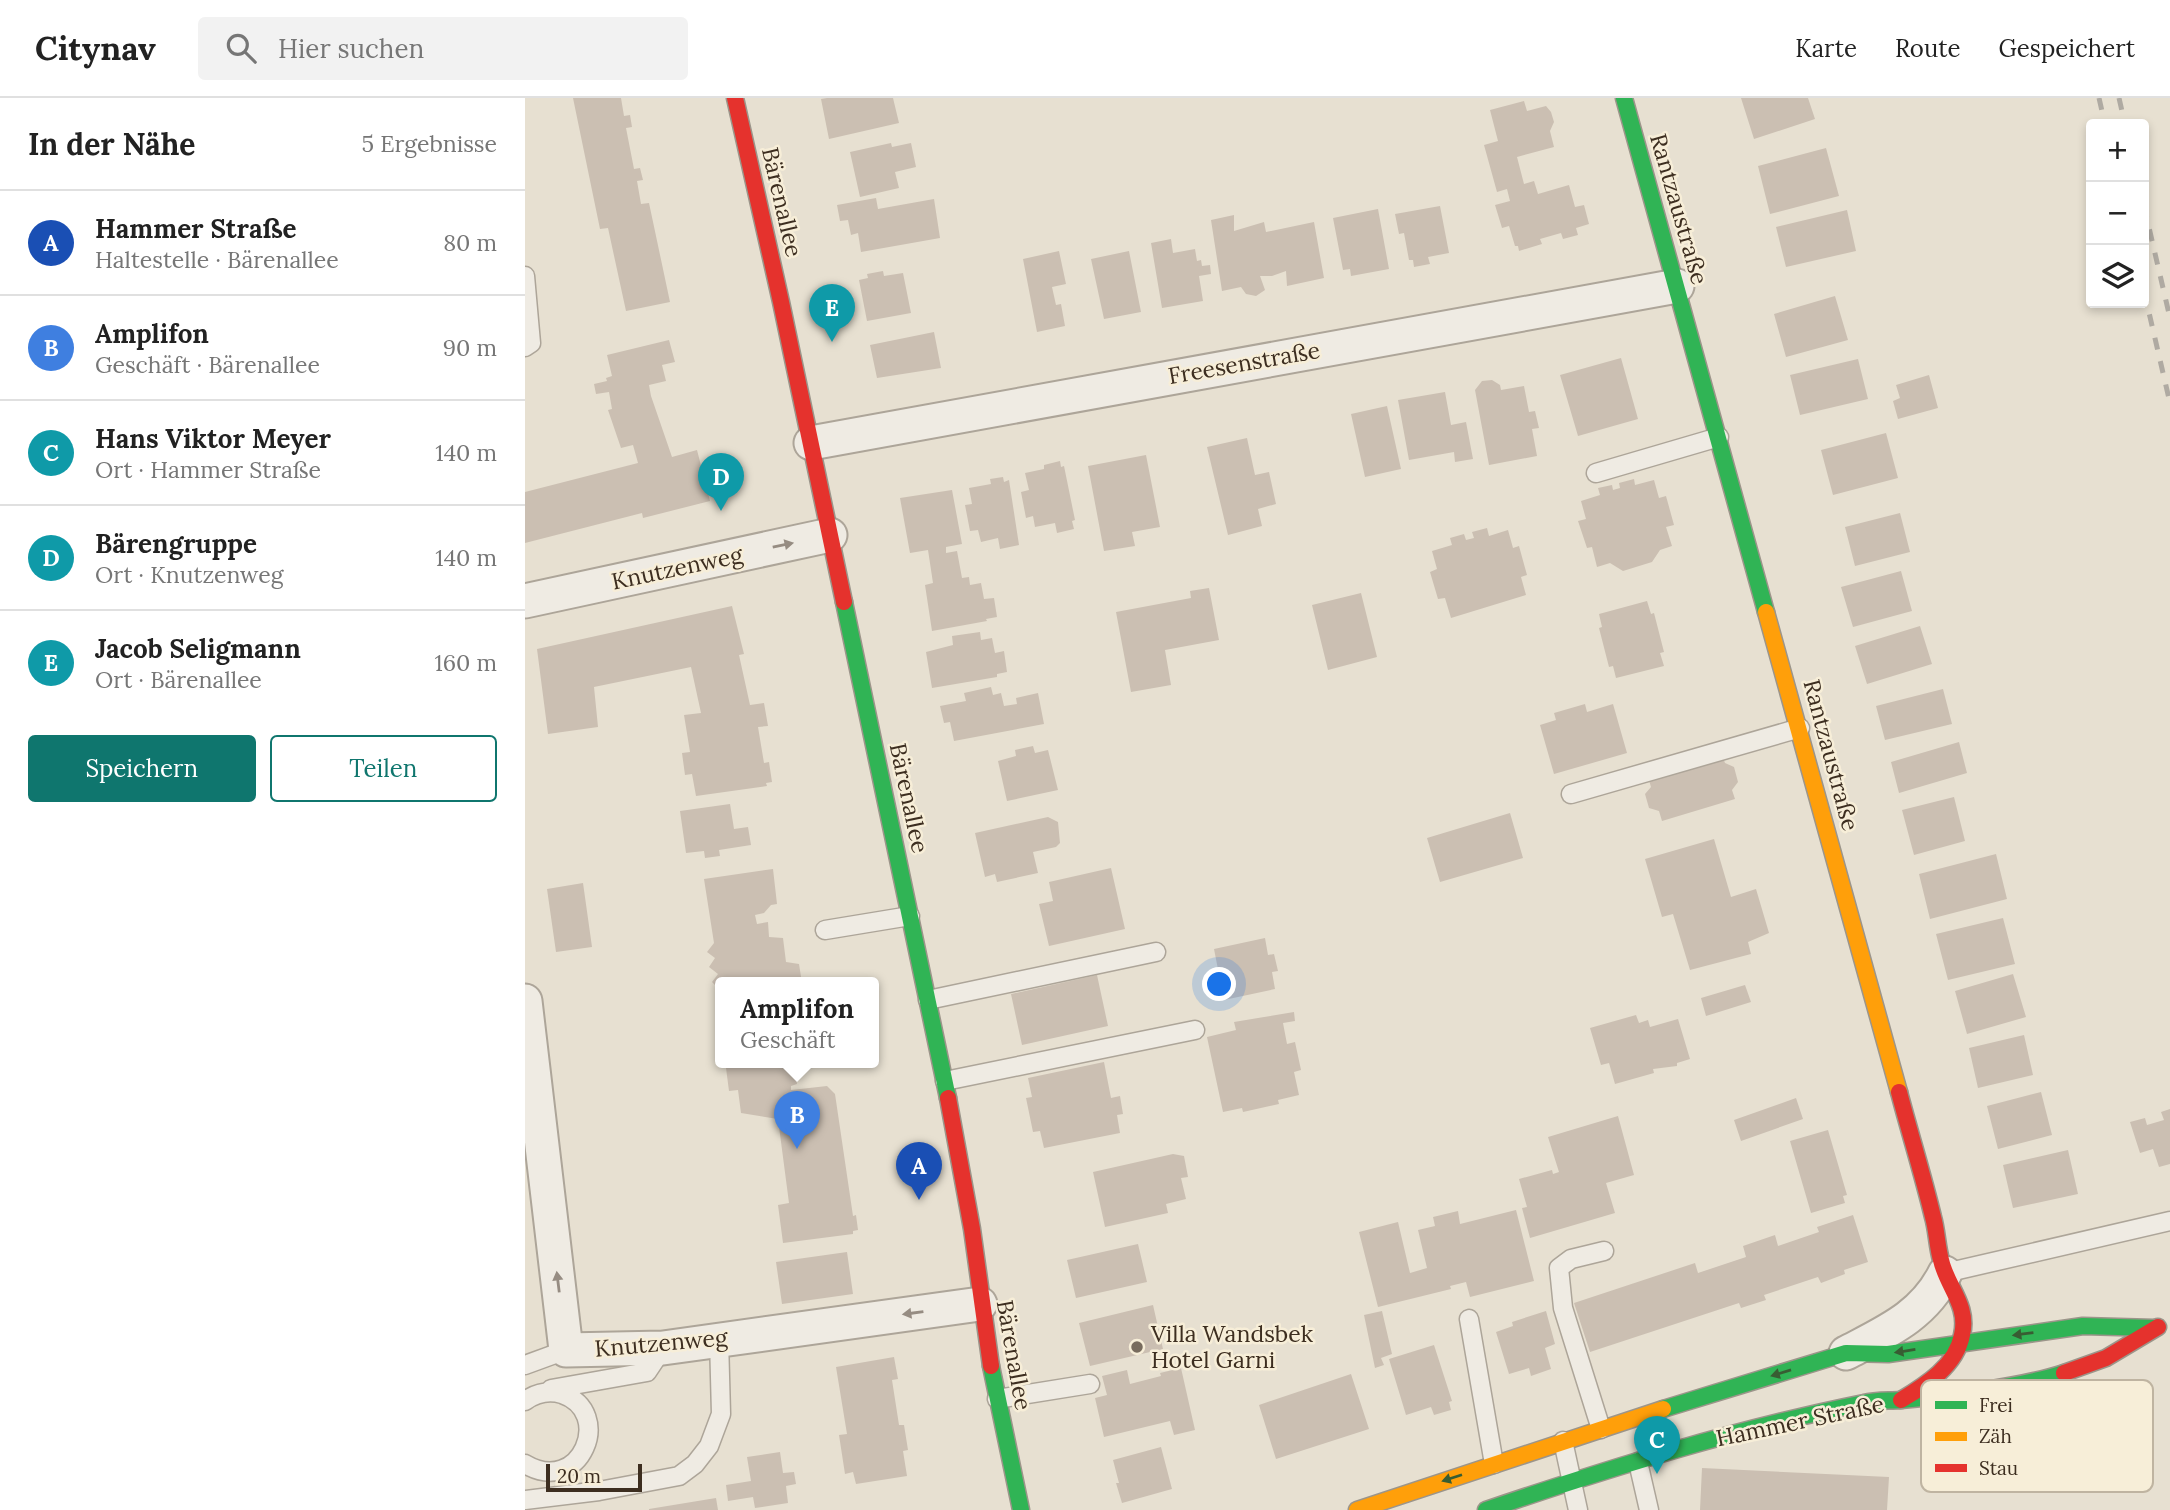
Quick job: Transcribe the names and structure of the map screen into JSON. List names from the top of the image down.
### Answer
{
  "streets": {
    "street": [
      "Bärenallee",
      "Rantzaustraße",
      "Freesenstraße",
      "Knutzenweg",
      "Hammer Straße"
    ]
  },
  "crossings": [
    ["Bärenallee", "Freesenstraße"],
    ["Bärenallee", "Knutzenweg"],
    ["Rantzaustraße", "Freesenstraße"],
    ["Rantzaustraße", "Hammer Straße"]
  ],
  "places": ["Villa Wandsbek Hotel Garni"],
  "legend": ["Frei", "Zäh", "Stau"],
  "scale_bar": "20 m",
  "page": {
    "header": "Citynav",
    "search": "Hier suchen",
    "nav": ["Karte", "Route", "Gespeichert"],
    "heading": ["In der Nähe", "5 Ergebnisse"],
    "map_buttons": ["+", "−"],
    "list": [
      {
        "mark": "A",
        "name": "Hammer Straße",
        "note": "Haltestelle · Bärenallee",
        "value": "80 m"
      },
      {
        "mark": "B",
        "name": "Amplifon",
        "note": "Geschäft · Bärenallee",
        "value": "90 m"
      },
      {
        "mark": "C",
        "name": "Hans Viktor Meyer",
        "note": "Ort · Hammer Straße",
        "value": "140 m"
      },
      {
        "mark": "D",
        "name": "Bärengruppe",
        "note": "Ort · Knutzenweg",
        "value": "140 m"
      },
      {
        "mark": "E",
        "name": "Jacob Seligmann",
        "note": "Ort · Bärenallee",
        "value": "160 m"
      }
    ],
    "pins": [
      "E",
      "D",
      "B",
      "A",
      "C"
    ],
    "buttons": ["Speichern", "Teilen"],
    "popup": ["Amplifon", "Geschäft"],
    "scale": "20 m"
  }
}
